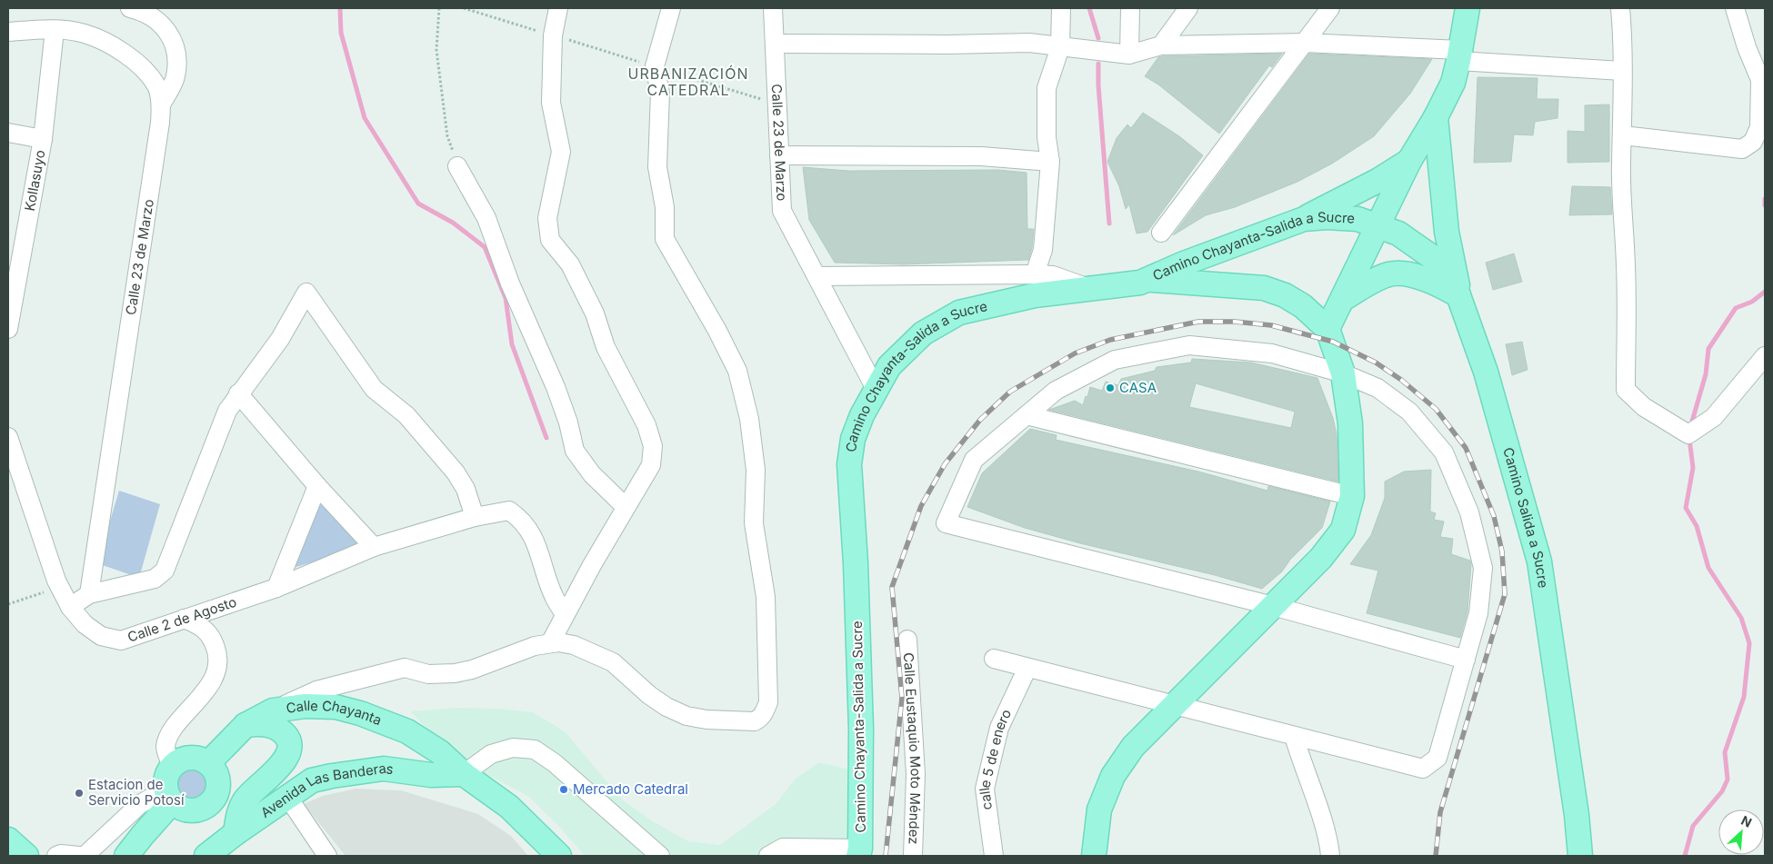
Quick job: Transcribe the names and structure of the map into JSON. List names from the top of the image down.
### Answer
{
  "streets": {
    "main road": [
      "Camino Chayanta-Salida a Sucre",
      "Camino Salida a Sucre",
      "Calle Chayanta",
      "Avenida Las Banderas"
    ],
    "street": [
      "Calle 23 de Marzo",
      "Kollasuyo",
      "Calle 2 de Agosto",
      "Calle Eustaquio Moto Méndez",
      "calle 5 de enero"
    ]
  },
  "crossings": [
    ["Calle 23 de Marzo", "Kollasuyo"],
    ["Calle 23 de Marzo", "Camino Chayanta-Salida a Sucre"],
    ["Camino Chayanta-Salida a Sucre", "Camino Salida a Sucre"],
    ["Calle Chayanta", "Avenida Las Banderas"]
  ],
  "districts": ["URBANIZACIÓN CATEDRAL"],
  "places": ["CASA", "Mercado Catedral", "Estacion de Servicio Potosí"],
  "north": "top right"
}
